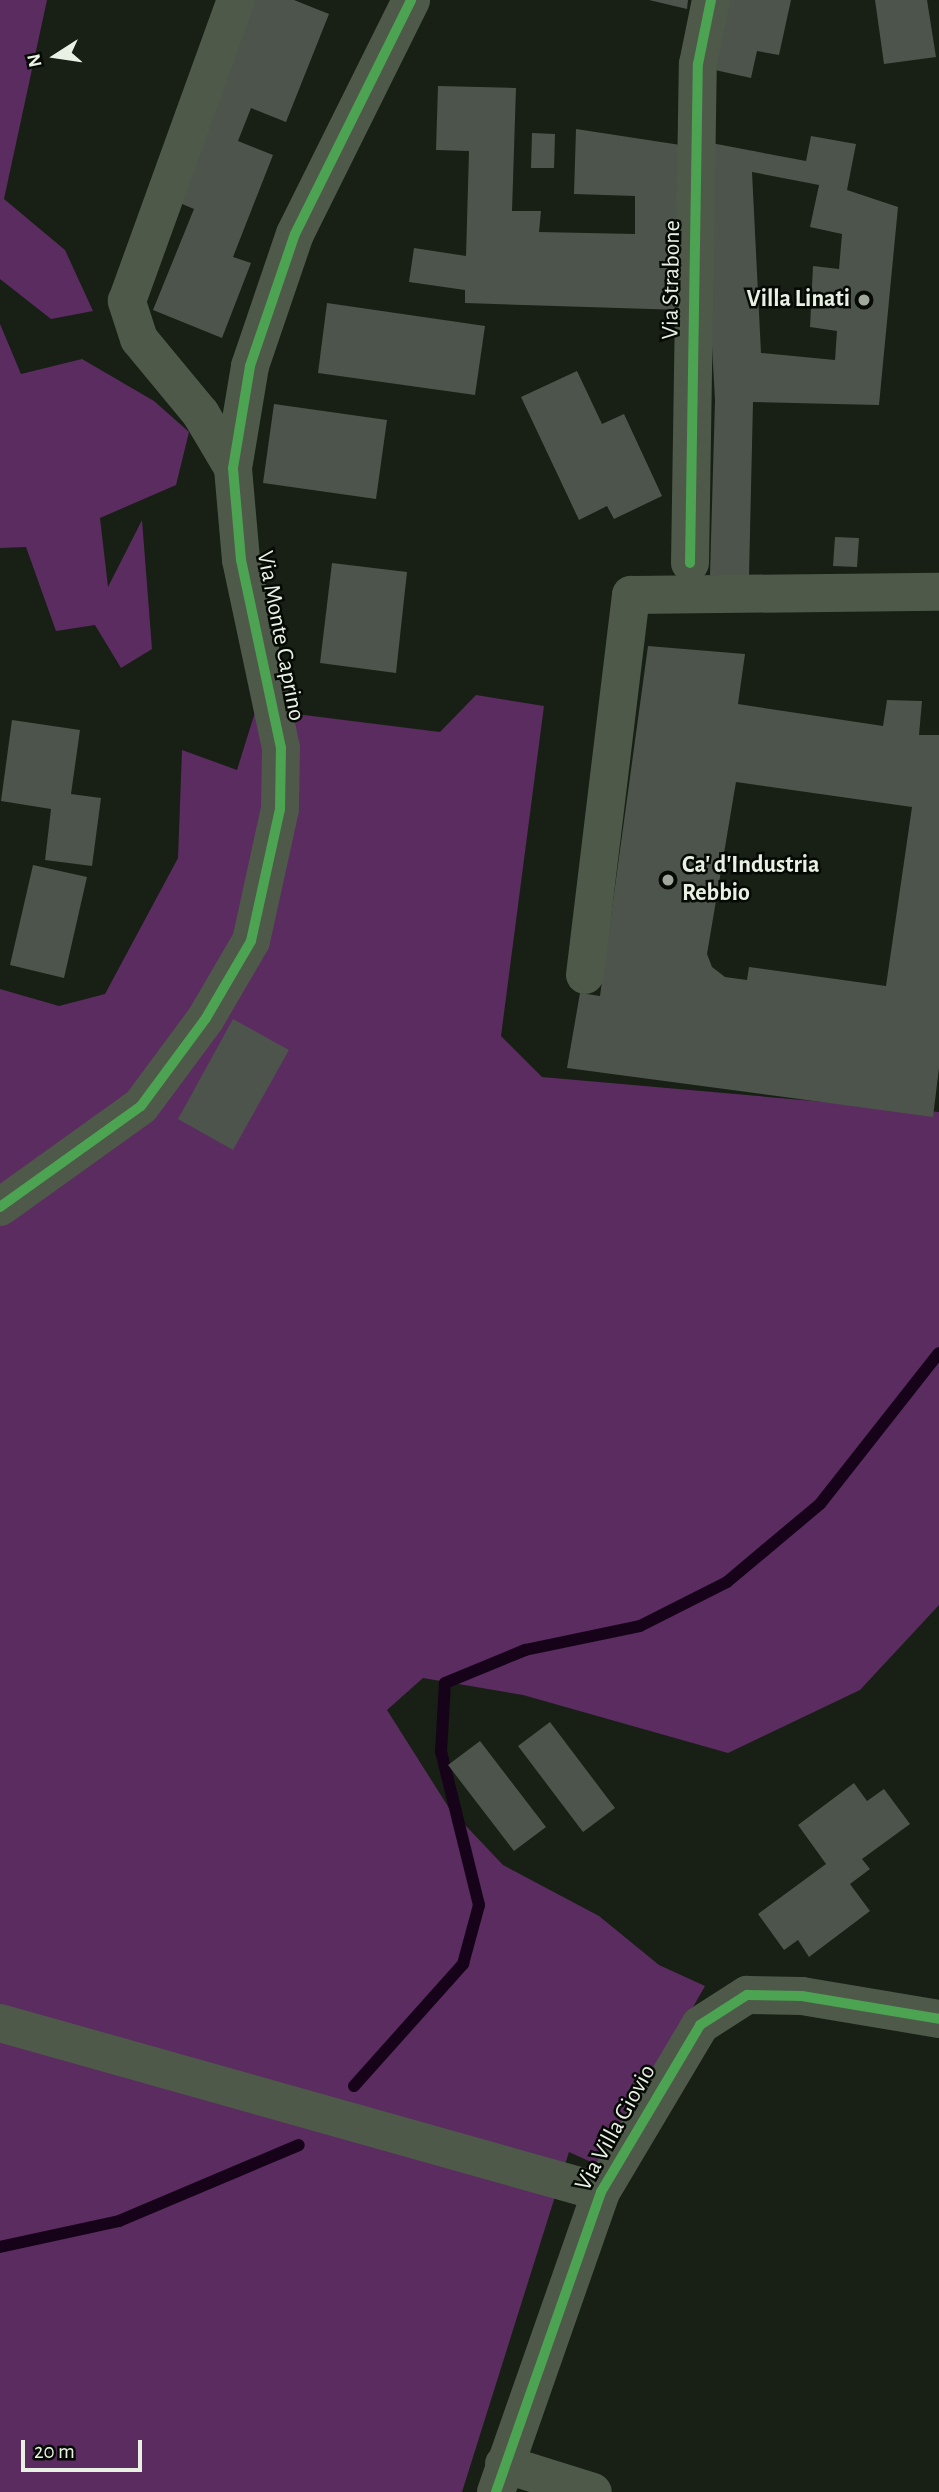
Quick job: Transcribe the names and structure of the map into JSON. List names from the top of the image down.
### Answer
{
  "streets": {
    "street": ["Via Strabone", "Via Monte Caprino", "Via Villa Giovio"]
  },
  "places": ["Villa Linati", "Ca' d'Industria Rebbio"],
  "scale_bar": "20 m",
  "north": "left"
}
